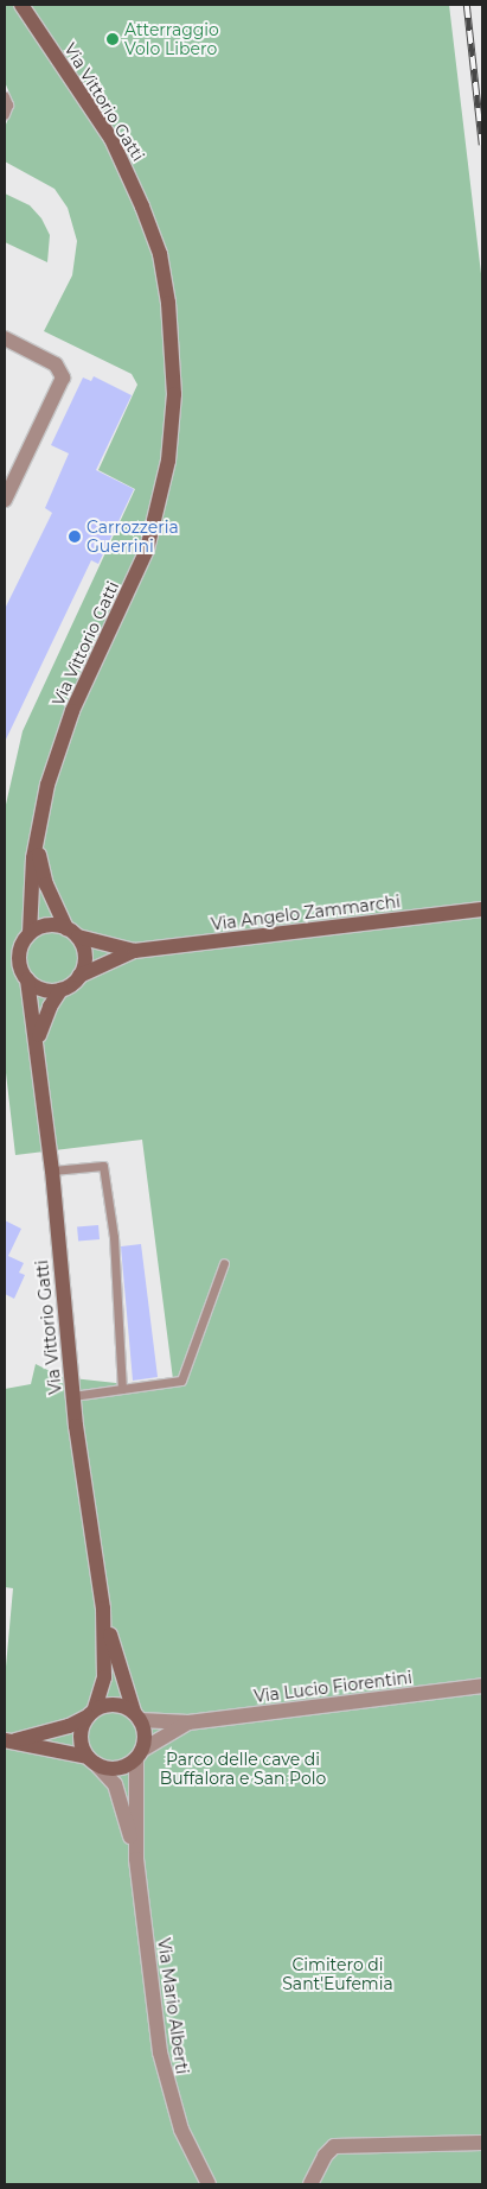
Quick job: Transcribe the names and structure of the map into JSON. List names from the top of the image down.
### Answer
{
  "streets": {
    "street": [
      "Via Vittorio Gatti",
      "Via Angelo Zammarchi",
      "Via Lucio Fiorentini",
      "Via Mario Alberti"
    ]
  },
  "crossings": [
    ["Via Vittorio Gatti", "Via Angelo Zammarchi"],
    ["Via Vittorio Gatti", "Via Lucio Fiorentini"],
    ["Via Vittorio Gatti", "Via Mario Alberti"],
    ["Via Lucio Fiorentini", "Via Mario Alberti"]
  ],
  "parks": ["Parco delle cave di Buffalora e San Polo", "Cimitero di Sant'Eufemia"],
  "places": ["Atterraggio Volo Libero", "Carrozzeria Guerrini"]
}
